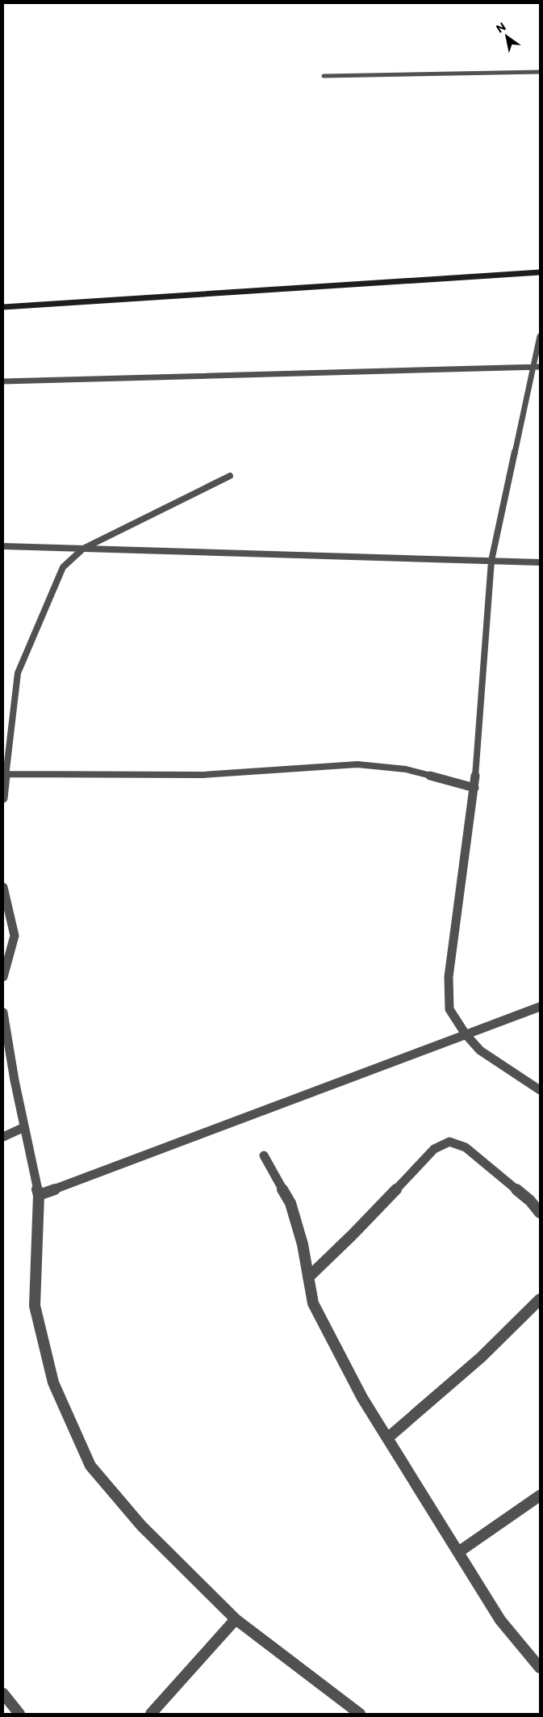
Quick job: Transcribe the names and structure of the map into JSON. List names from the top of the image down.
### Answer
{
  "north": "top left"
}
